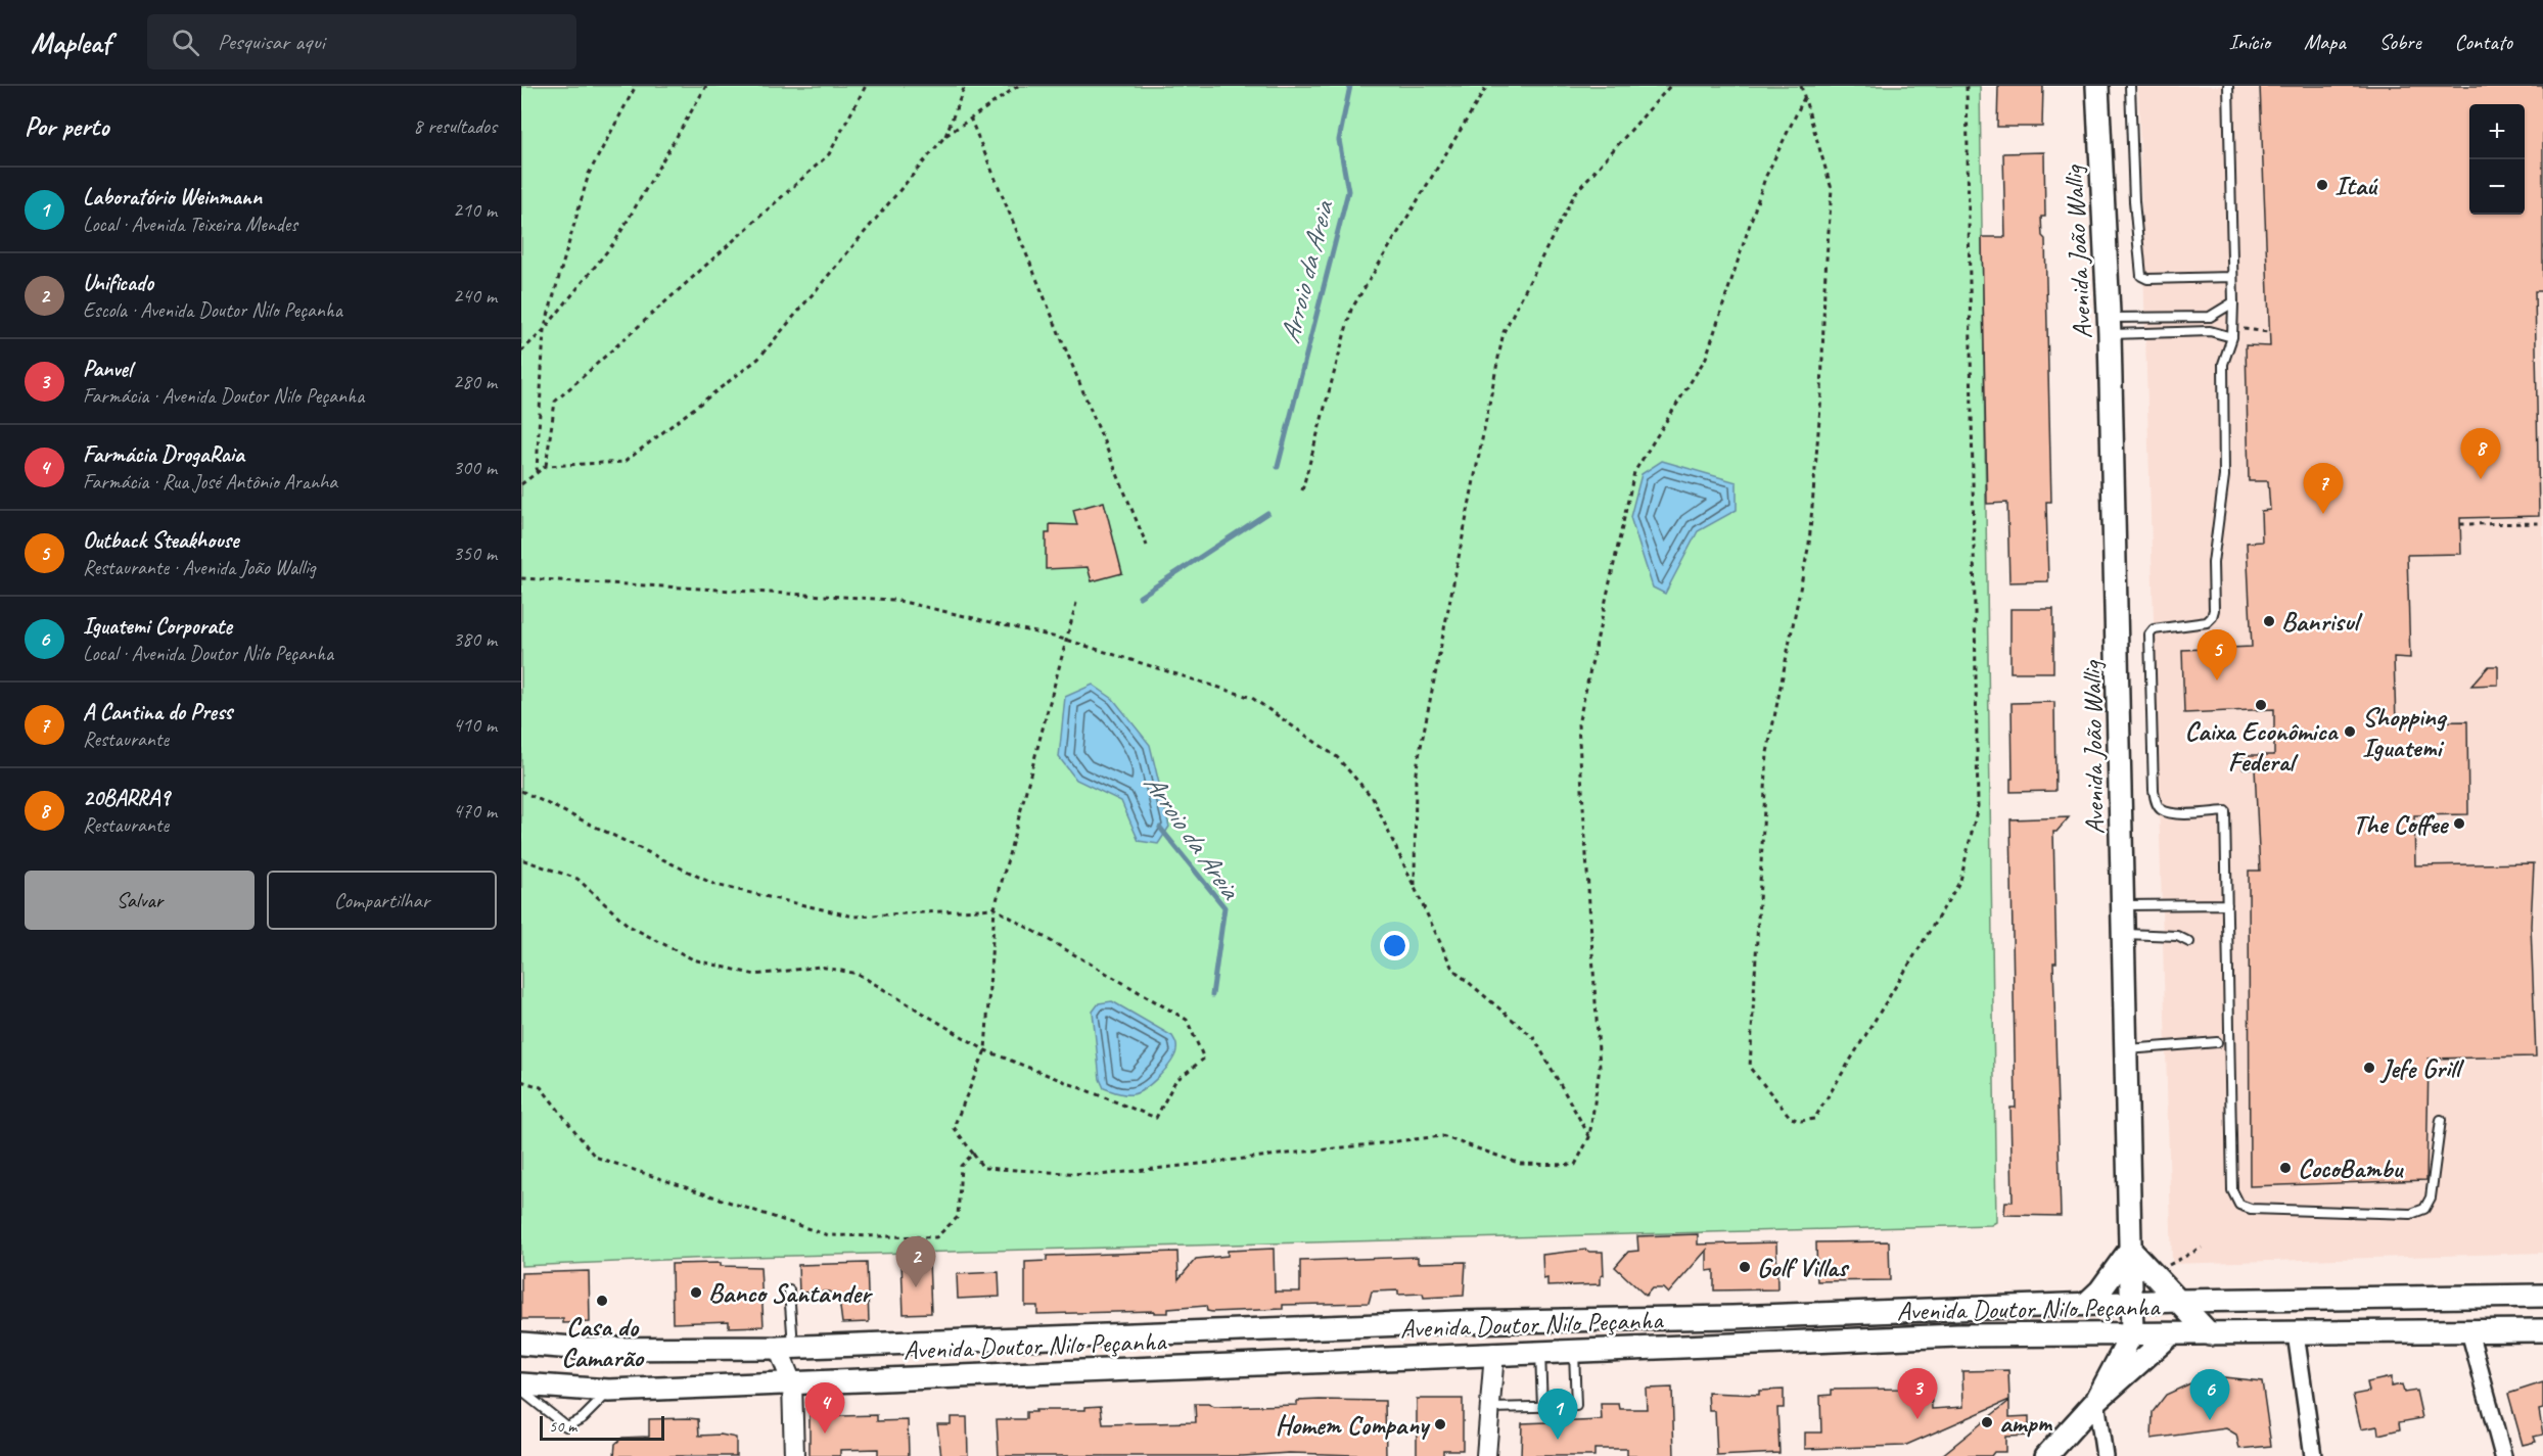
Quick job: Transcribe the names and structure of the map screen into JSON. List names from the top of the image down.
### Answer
{
  "streets": {
    "main road": ["Avenida João Wallig", "Avenida Doutor Nilo Peçanha"]
  },
  "crossings": [
    ["Avenida João Wallig", "Avenida Doutor Nilo Peçanha"]
  ],
  "water": ["Arroio da Areia"],
  "places": [
    "Itaú",
    "Banrisul",
    "Caixa Econômica Federal",
    "Shopping Iguatemi",
    "The Coffee",
    "Jefe Grill",
    "CocoBambu",
    "Golf Villas",
    "Banco Santander",
    "Casa do Camarão",
    "ampm",
    "Homem Company"
  ],
  "scale_bar": "50 m",
  "page": {
    "header": "Mapleaf",
    "search": "Pesquisar aqui",
    "nav": [
      "Início",
      "Mapa",
      "Sobre",
      "Contato"
    ],
    "heading": ["Por perto", "8 resultados"],
    "map_buttons": ["+", "−"],
    "list": [
      {
        "mark": "1",
        "name": "Laboratório Weinmann",
        "note": "Local · Avenida Teixeira Mendes",
        "value": "210 m"
      },
      {
        "mark": "2",
        "name": "Unificado",
        "note": "Escola · Avenida Doutor Nilo Peçanha",
        "value": "240 m"
      },
      {
        "mark": "3",
        "name": "Panvel",
        "note": "Farmácia · Avenida Doutor Nilo Peçanha",
        "value": "280 m"
      },
      {
        "mark": "4",
        "name": "Farmácia DrogaRaia",
        "note": "Farmácia · Rua José Antônio Aranha",
        "value": "300 m"
      },
      {
        "mark": "5",
        "name": "Outback Steakhouse",
        "note": "Restaurante · Avenida João Wallig",
        "value": "350 m"
      },
      {
        "mark": "6",
        "name": "Iguatemi Corporate",
        "note": "Local · Avenida Doutor Nilo Peçanha",
        "value": "380 m"
      },
      {
        "mark": "7",
        "name": "A Cantina do Press",
        "note": "Restaurante",
        "value": "410 m"
      },
      {
        "mark": "8",
        "name": "20BARRA9",
        "note": "Restaurante",
        "value": "470 m"
      }
    ],
    "pins": [
      "8",
      "7",
      "5",
      "2",
      "3",
      "6",
      "4",
      "1"
    ],
    "buttons": ["Salvar", "Compartilhar"],
    "scale": "50 m"
  }
}
